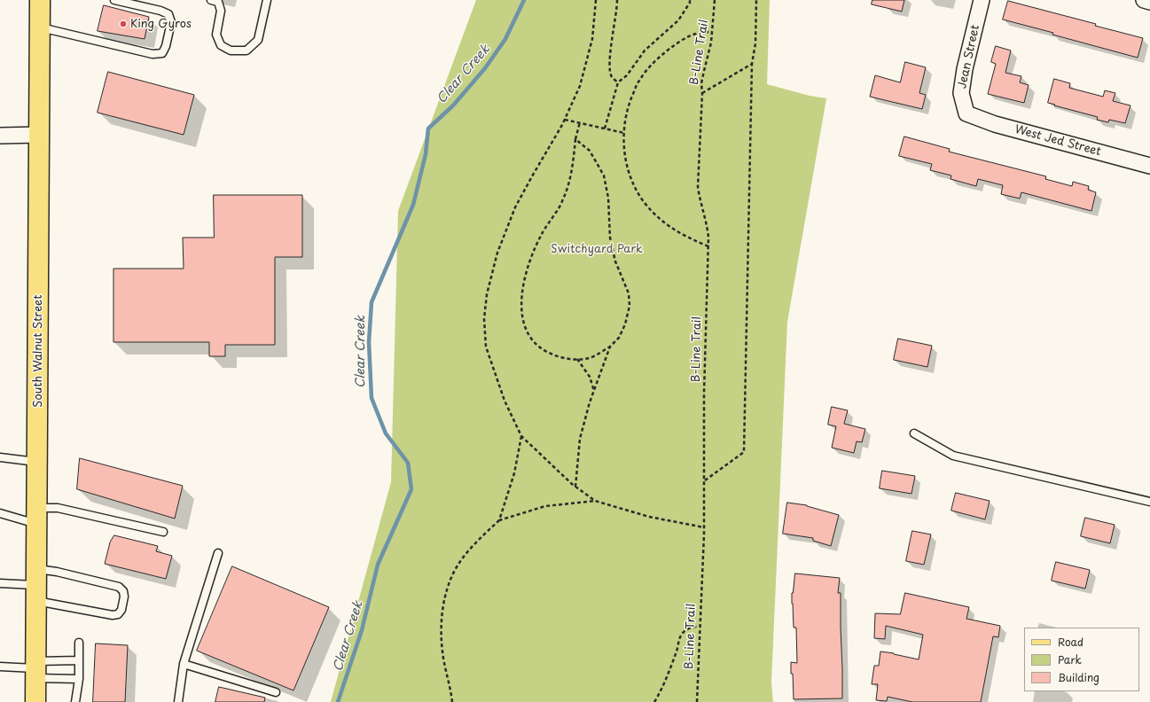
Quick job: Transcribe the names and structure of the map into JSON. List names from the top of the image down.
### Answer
{
  "streets": {
    "main road": ["South Walnut Street"],
    "street": ["Jean Street", "West Jed Street"],
    "path": ["B-Line Trail"]
  },
  "crossings": [
    ["Jean Street", "West Jed Street"]
  ],
  "water": ["Clear Creek"],
  "parks": ["Switchyard Park"],
  "places": ["King Gyros"],
  "legend": ["Road", "Park", "Building"]
}
